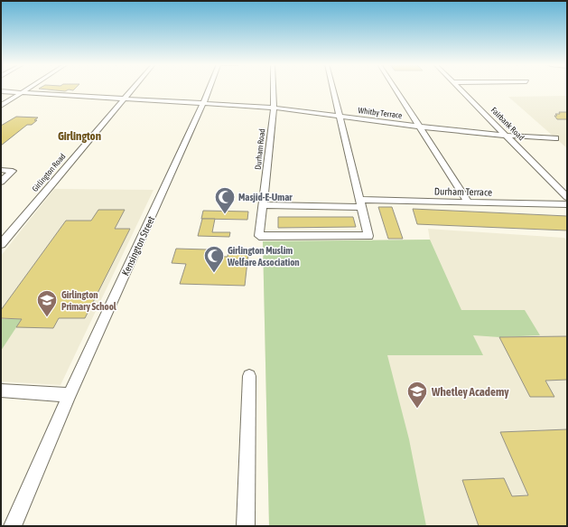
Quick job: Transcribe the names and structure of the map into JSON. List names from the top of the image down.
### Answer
{
  "streets": {
    "street": [
      "Whitby Terrace",
      "Fairbank Road",
      "Durham Road",
      "Girlington Road",
      "Durham Terrace",
      "Kensington Street"
    ]
  },
  "crossings": [
    ["Whitby Terrace", "Fairbank Road"],
    ["Whitby Terrace", "Durham Road"],
    ["Whitby Terrace", "Girlington Road"],
    ["Whitby Terrace", "Kensington Street"],
    ["Durham Road", "Durham Terrace"]
  ],
  "districts": ["Girlington"],
  "places": {
    "mosque": ["Masjid-E-Umar", "Girlington Muslim Welfare Association"],
    "school or university": ["Girlington Primary School", "Whetley Academy"]
  }
}
